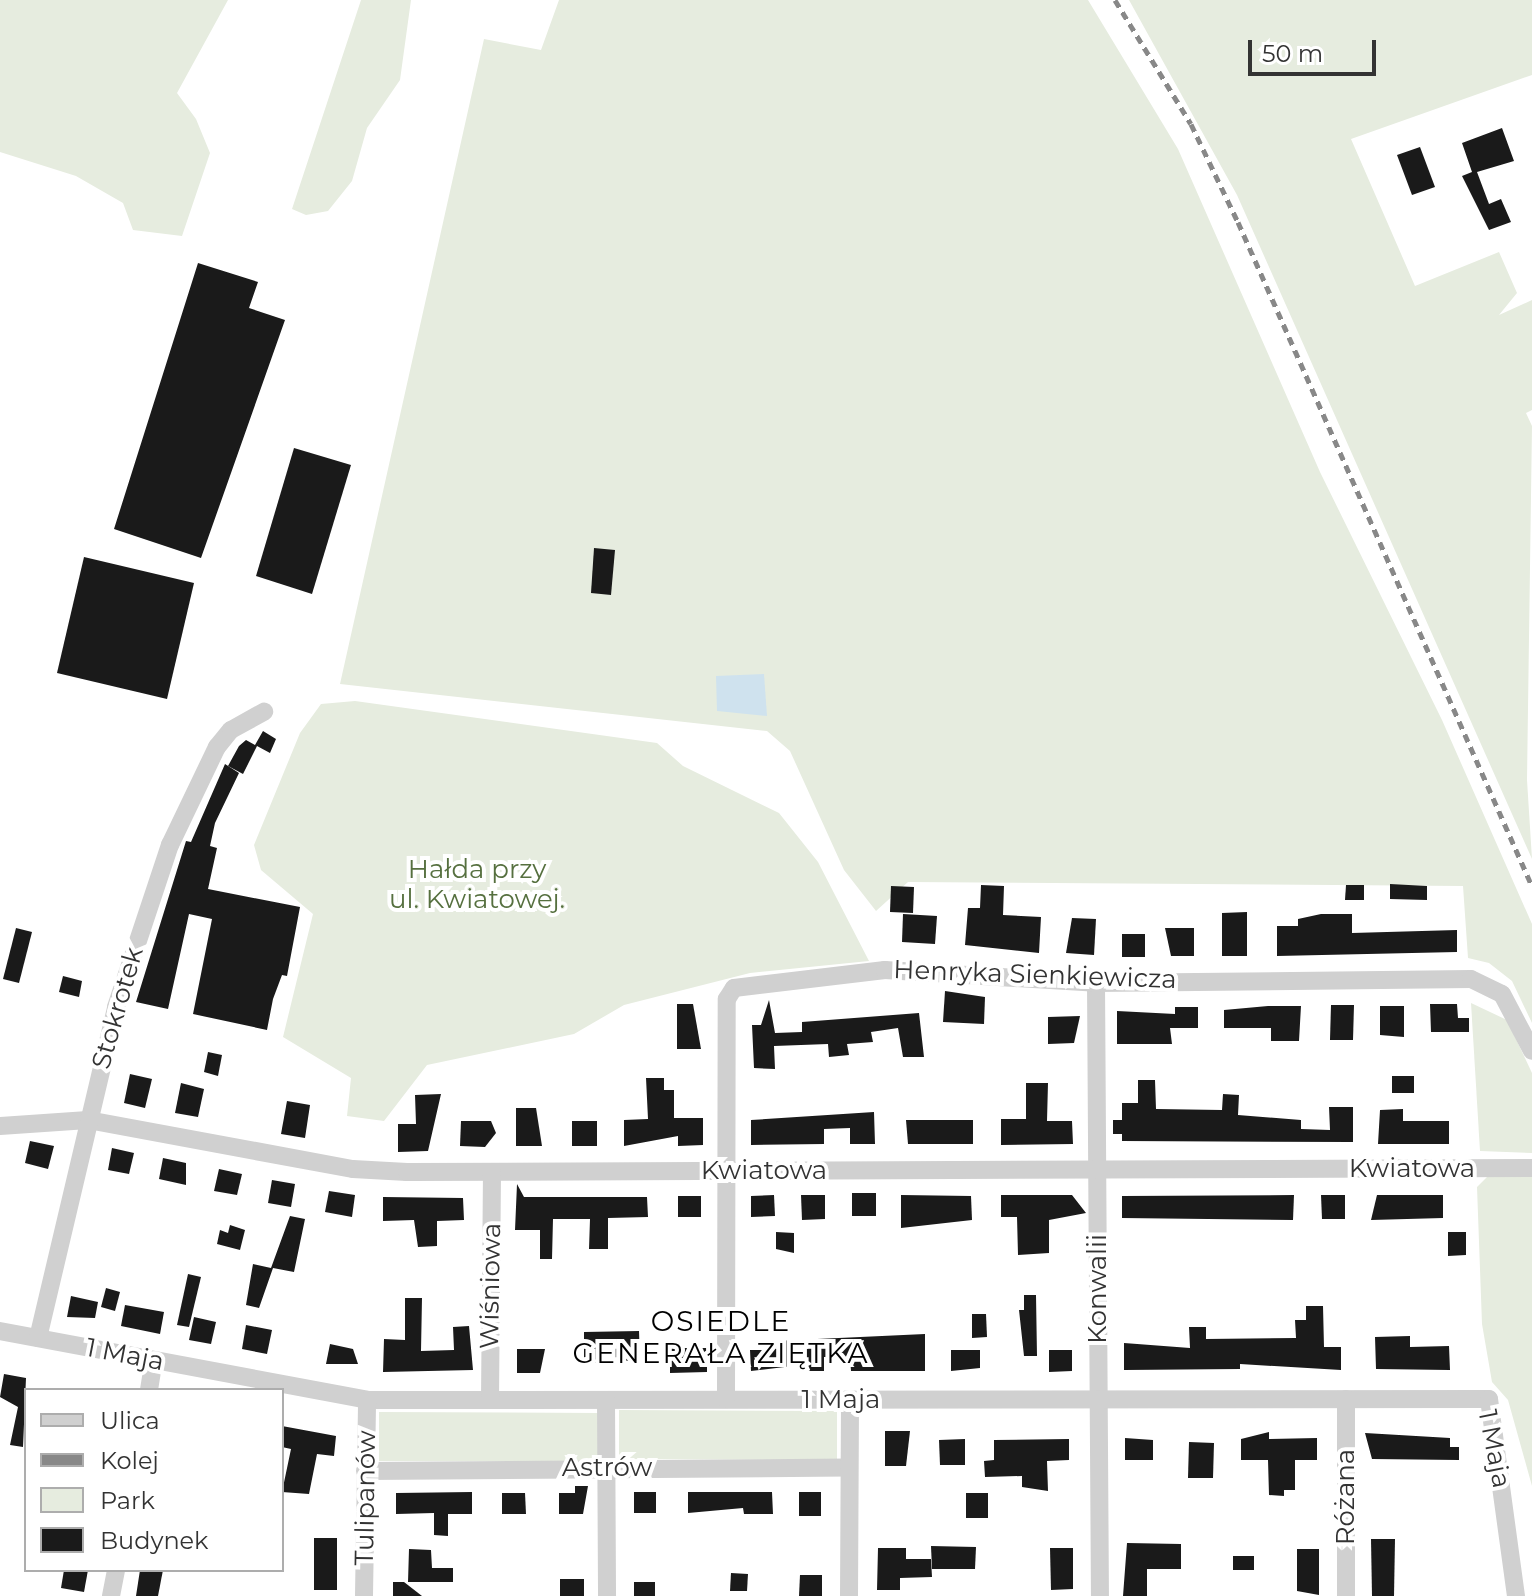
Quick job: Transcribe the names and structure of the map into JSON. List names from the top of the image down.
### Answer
{
  "streets": {
    "street": [
      "Henryka Sienkiewicza",
      "Stokrotek",
      "Kwiatowa",
      "Wiśniowa",
      "Konwalii",
      "1 Maja",
      "Astrów",
      "Różana",
      "Tulipanów"
    ]
  },
  "crossings": [
    ["Henryka Sienkiewicza", "Kwiatowa"],
    ["Henryka Sienkiewicza", "Konwalii"],
    ["Stokrotek", "Kwiatowa"],
    ["Stokrotek", "1 Maja"],
    ["Kwiatowa", "Wiśniowa"],
    ["Kwiatowa", "Konwalii"],
    ["Wiśniowa", "1 Maja"],
    ["Konwalii", "1 Maja"],
    ["1 Maja", "Różana"],
    ["1 Maja", "Tulipanów"],
    ["Astrów", "Tulipanów"]
  ],
  "districts": ["OSIEDLE GENERAŁA ZIĘTKA"],
  "parks": ["Hałda przy ul. Kwiatowej."],
  "legend": [
    "Ulica",
    "Kolej",
    "Park",
    "Budynek"
  ],
  "scale_bar": "50 m"
}
